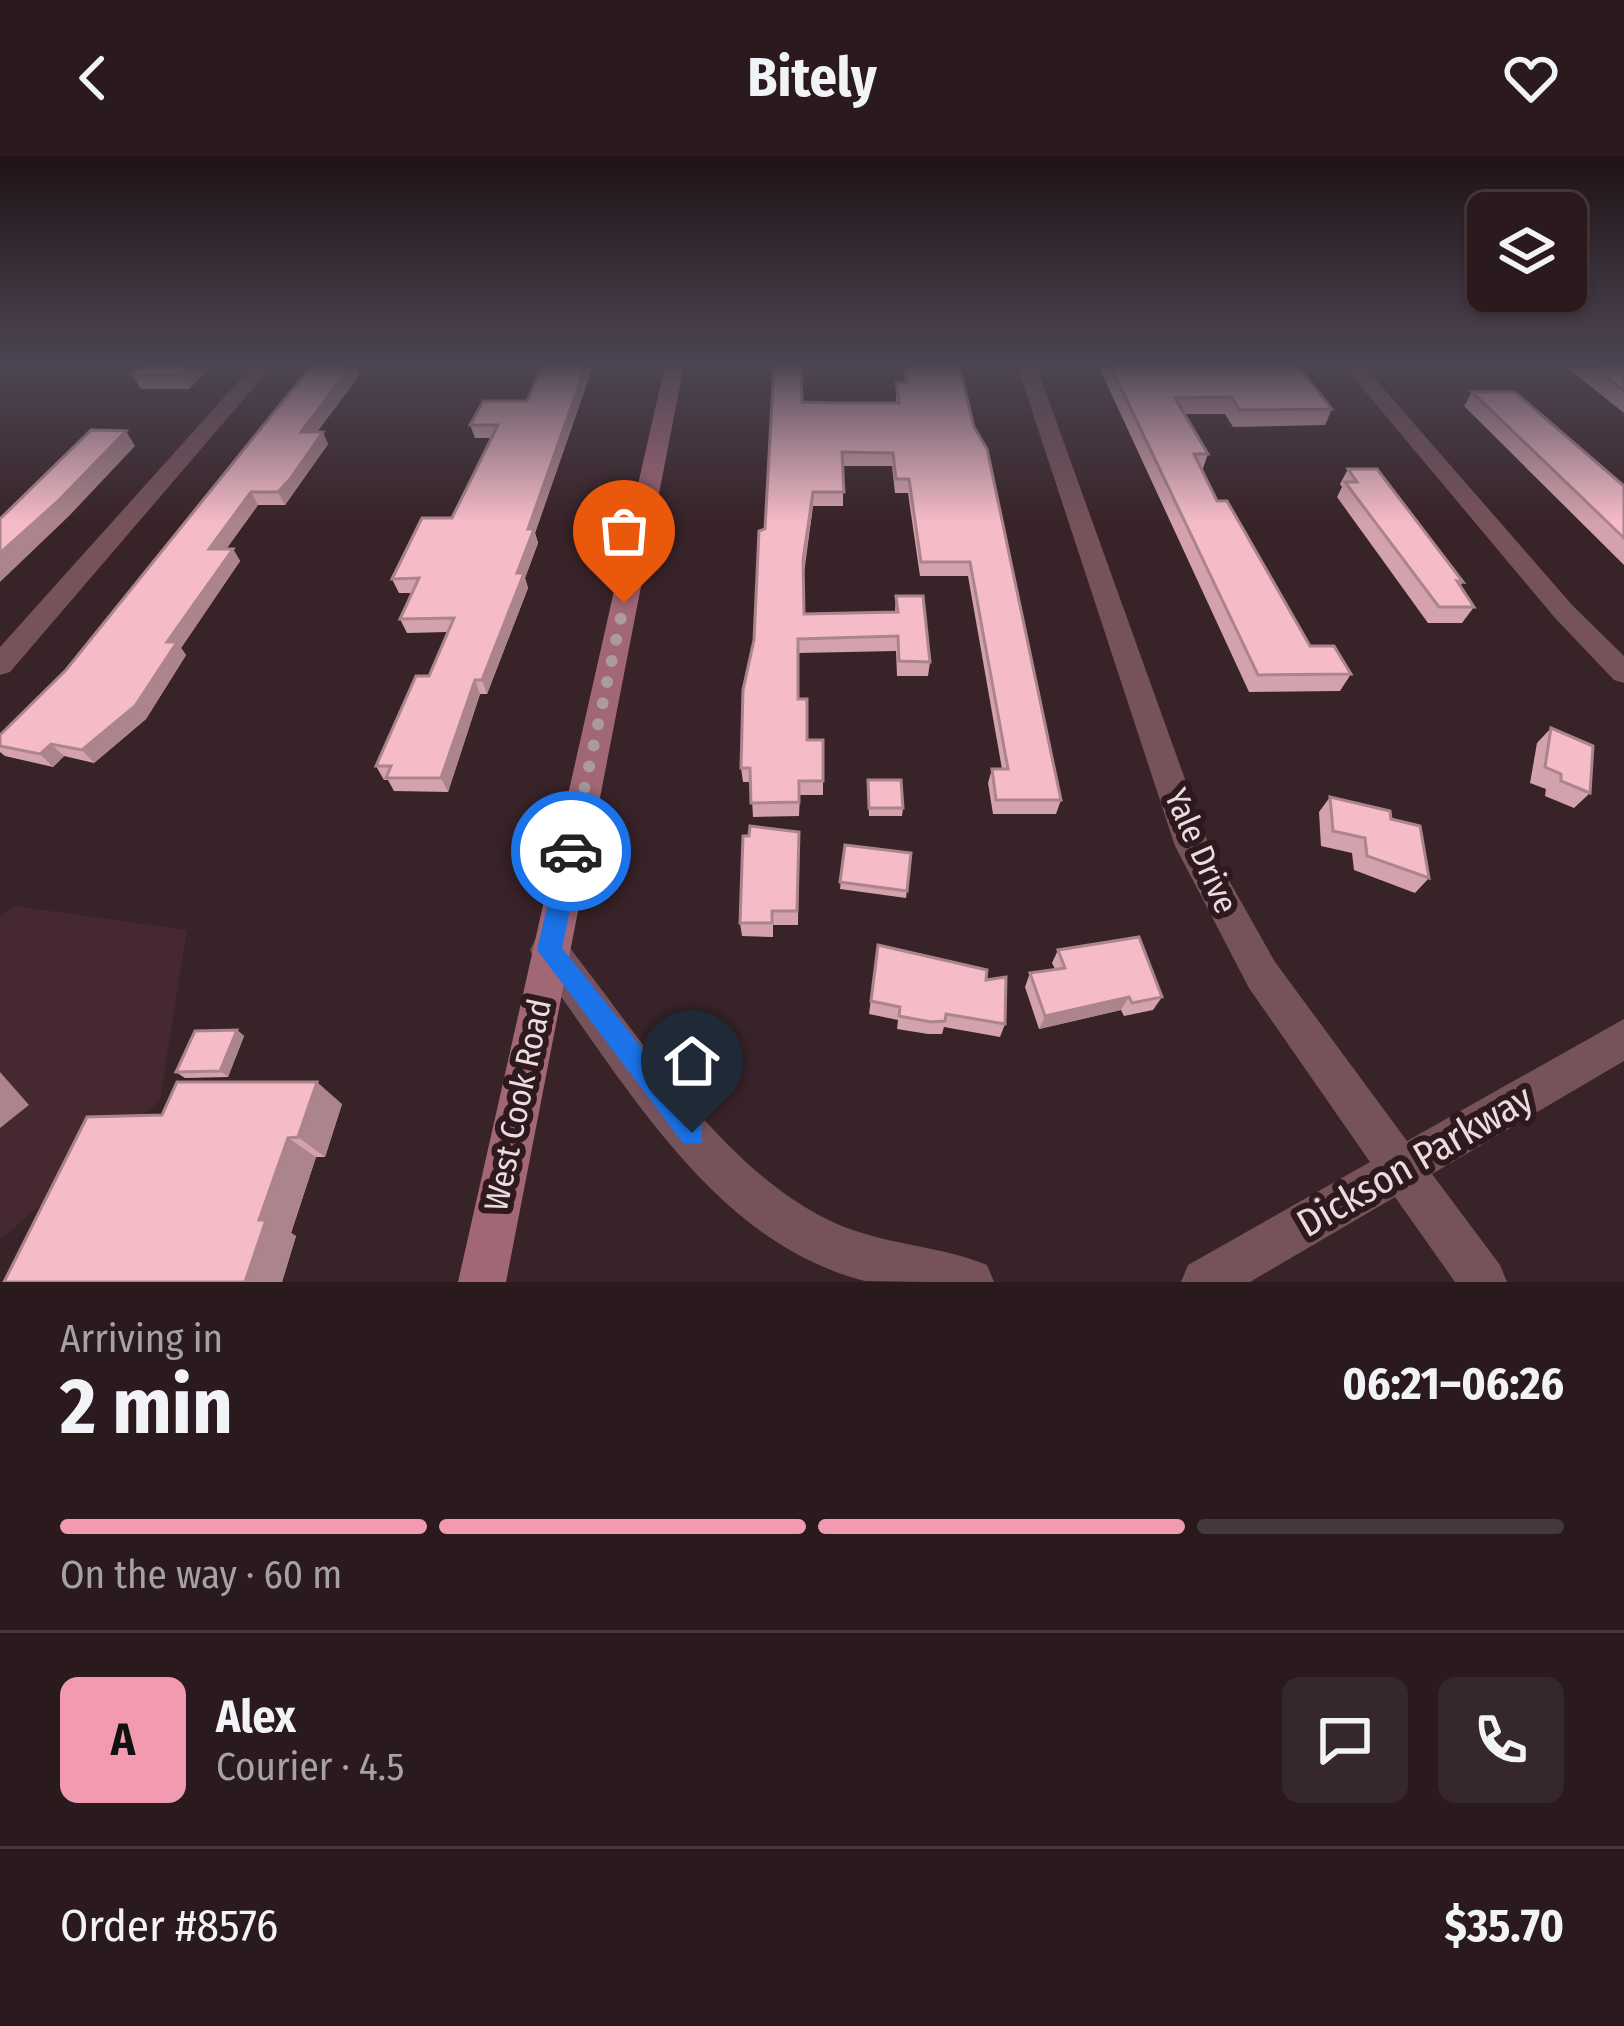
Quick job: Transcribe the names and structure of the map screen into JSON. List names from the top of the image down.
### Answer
{
  "streets": {
    "main road": ["West Cook Road"],
    "street": ["Yale Drive", "Dickson Parkway"]
  },
  "crossings": [
    ["Yale Drive", "Dickson Parkway"]
  ],
  "page": {
    "header": "Bitely",
    "heading": ["2 min", "Arriving in", "06:21–06:26"],
    "panel": [
      "Alex",
      "Courier · 4.5",
      "Order #8576",
      "$35.70"
    ],
    "bar": "On the way · 60 m",
    "round": "A"
  }
}
